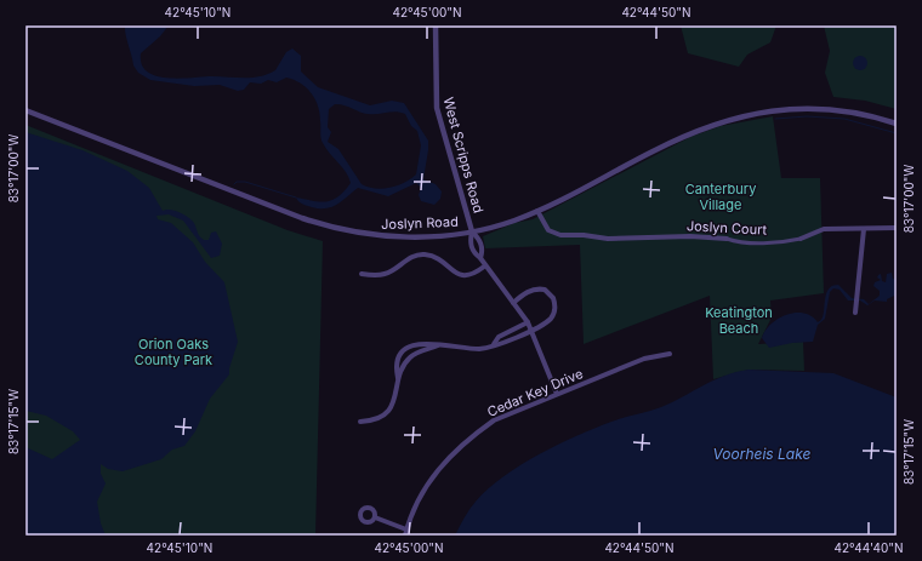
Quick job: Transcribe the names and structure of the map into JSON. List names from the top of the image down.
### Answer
{
  "streets": {
    "street": [
      "West Scripps Road",
      "Joslyn Road",
      "Joslyn Court",
      "Cedar Key Drive"
    ]
  },
  "crossings": [
    ["West Scripps Road", "Joslyn Road"],
    ["West Scripps Road", "Cedar Key Drive"],
    ["Joslyn Road", "Joslyn Court"]
  ],
  "water": ["Voorheis Lake"],
  "parks": ["Canterbury Village", "Keatington Beach", "Orion Oaks County Park"],
  "coordinates": [
    "42°45'10\"N",
    "42°45'00\"N",
    "42°44'50\"N",
    "83°17'00\"W",
    "83°17'15\"W",
    "42°44'40\"N"
  ]
}
